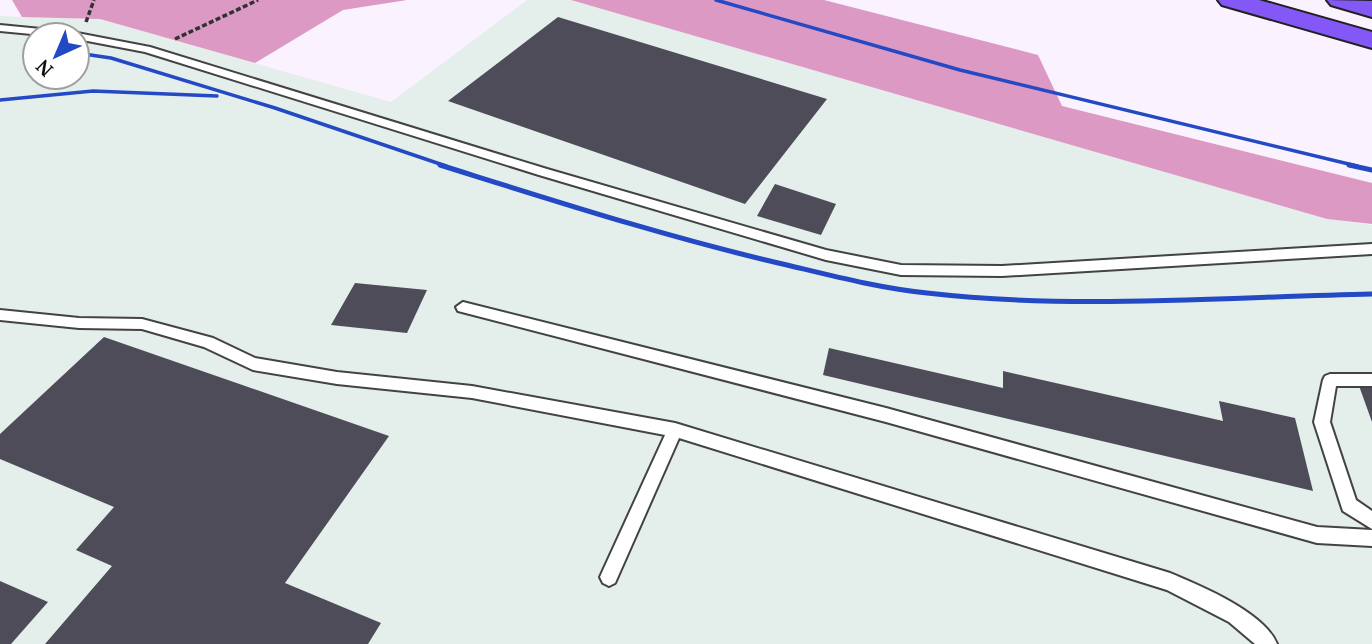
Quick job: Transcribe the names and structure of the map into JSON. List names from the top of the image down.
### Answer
{
  "north": "bottom left"
}
